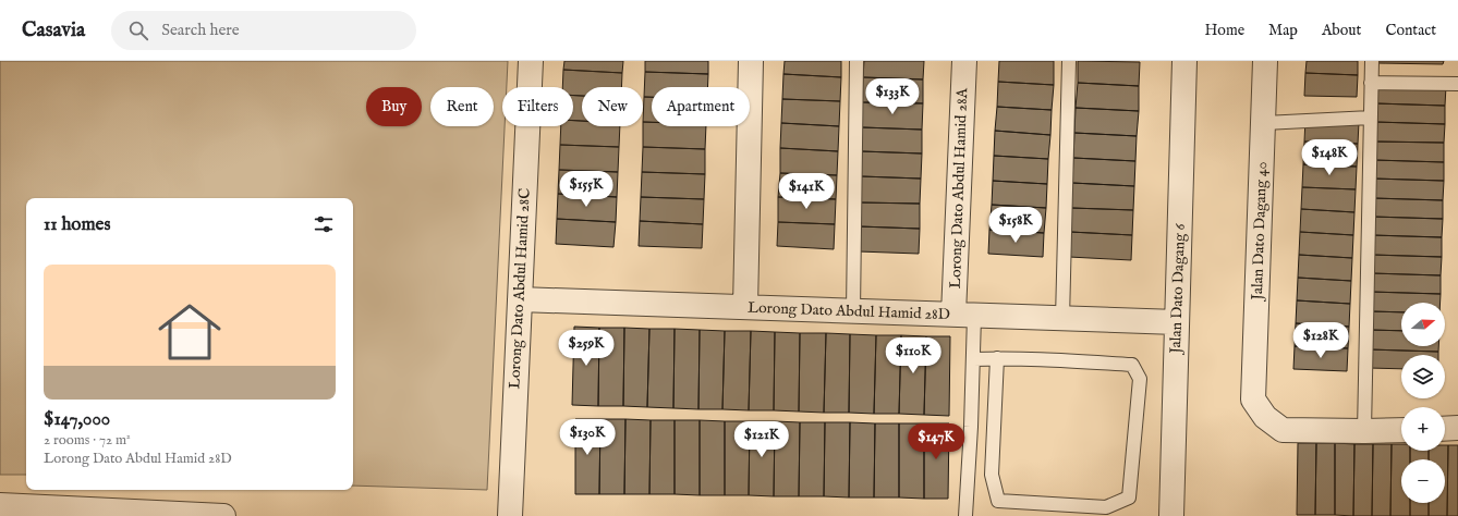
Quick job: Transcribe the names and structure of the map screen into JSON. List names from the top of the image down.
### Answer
{
  "streets": {
    "street": [
      "Lorong Dato Abdul Hamid 28A",
      "Jalan Dato Dagang 40",
      "Lorong Dato Abdul Hamid 28C",
      "Jalan Dato Dagang 6",
      "Lorong Dato Abdul Hamid 28D"
    ]
  },
  "crossings": [
    ["Lorong Dato Abdul Hamid 28A", "Lorong Dato Abdul Hamid 28D"],
    ["Lorong Dato Abdul Hamid 28C", "Lorong Dato Abdul Hamid 28D"],
    ["Jalan Dato Dagang 6", "Lorong Dato Abdul Hamid 28D"]
  ],
  "north": "right",
  "page": {
    "header": "Casavia",
    "search": "Search here",
    "nav": [
      "Home",
      "Map",
      "About",
      "Contact"
    ],
    "price": [
      "$133K",
      "$148K",
      "$155K",
      "$141K",
      "$158K",
      "$128K",
      "$259K",
      "$110K",
      "$130K",
      "$121K",
      "$147K"
    ],
    "chip": [
      "Buy",
      "Rent",
      "Filters",
      "New",
      "Apartment"
    ],
    "heading": "11 homes",
    "list": [
      {
        "name": "$147,000",
        "note": "2 rooms · 72 m² · Lorong Dato Abdul Hamid 28D"
      }
    ],
    "map_buttons": ["+", "−"]
  }
}
